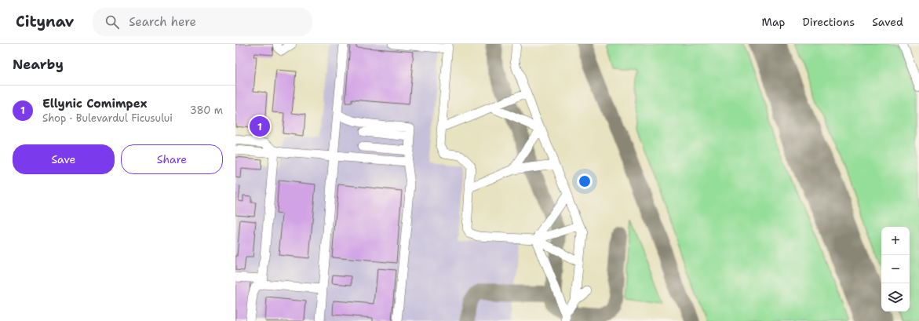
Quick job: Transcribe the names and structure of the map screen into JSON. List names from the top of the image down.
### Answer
{
  "page": {
    "header": "Citynav",
    "search": "Search here",
    "nav": ["Map", "Directions", "Saved"],
    "heading": "Nearby",
    "list": [
      {
        "mark": "1",
        "name": "Ellynic Comimpex",
        "note": "Shop · Bulevardul Ficusului",
        "value": "380 m"
      }
    ],
    "pins": "1",
    "buttons": ["Save", "Share"],
    "map_buttons": ["+", "−"]
  }
}
